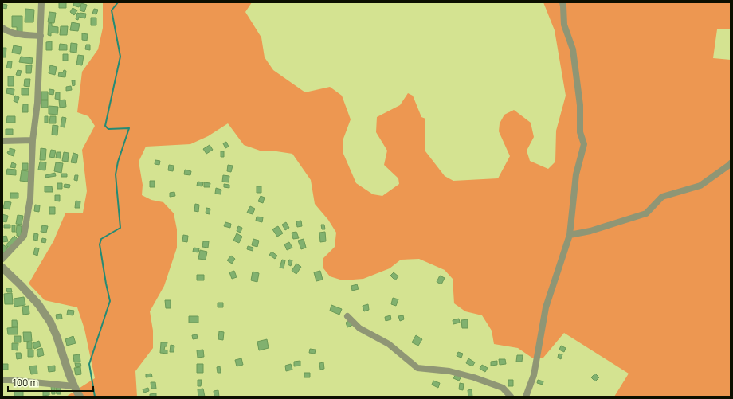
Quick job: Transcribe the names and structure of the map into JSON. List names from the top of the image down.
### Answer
{
  "scale_bar": "100 m"
}
